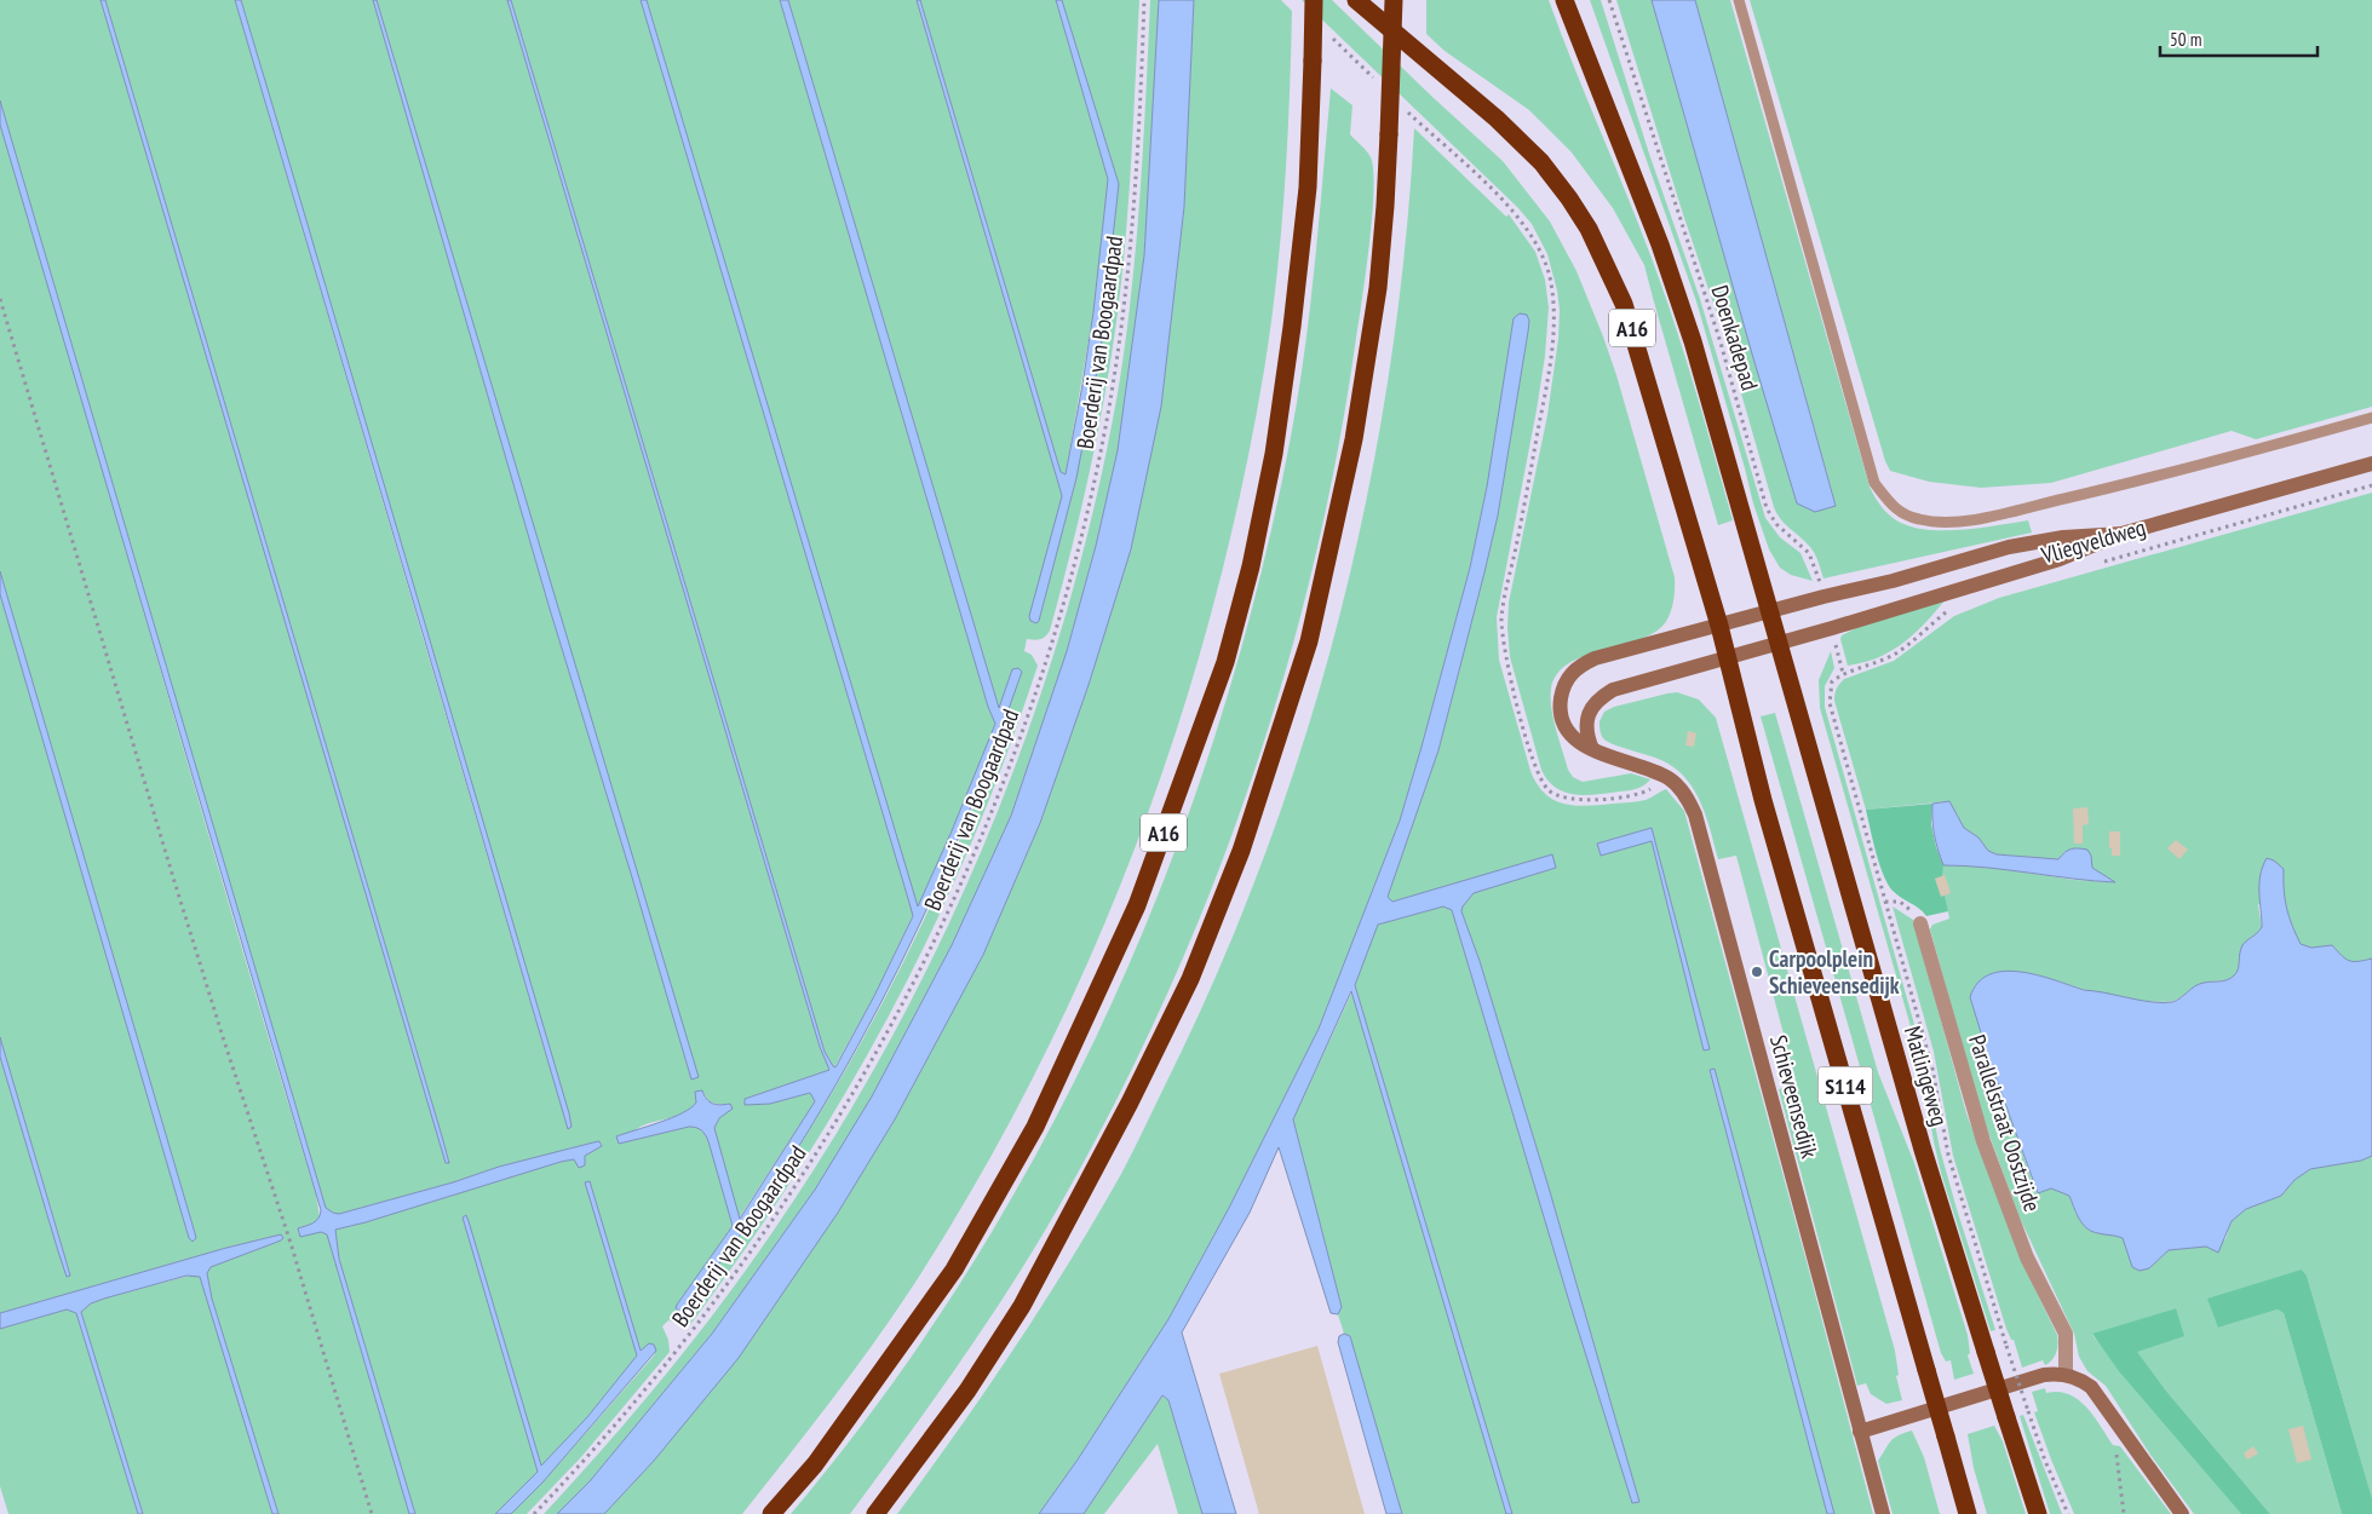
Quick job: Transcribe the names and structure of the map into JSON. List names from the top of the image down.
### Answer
{
  "streets": {
    "highway": ["A16", "Matlingeweg", "S114"],
    "street": ["Vliegveldweg", "Schieveensedijk", "Parallelstraat Oostzijde"],
    "path": ["Doenkadepad", "Boerderij van Boogaardpad"]
  },
  "crossings": [
    ["A16", "Vliegveldweg"],
    ["A16", "Matlingeweg"],
    ["A16", "S114"],
    ["A16", "Schieveensedijk"],
    ["Doenkadepad", "Vliegveldweg"],
    ["Vliegveldweg", "Matlingeweg"],
    ["Vliegveldweg", "S114"],
    ["Vliegveldweg", "Schieveensedijk"],
    ["S114", "Schieveensedijk"]
  ],
  "places": ["Carpoolplein Schieveensedijk"],
  "scale_bar": "50 m"
}
